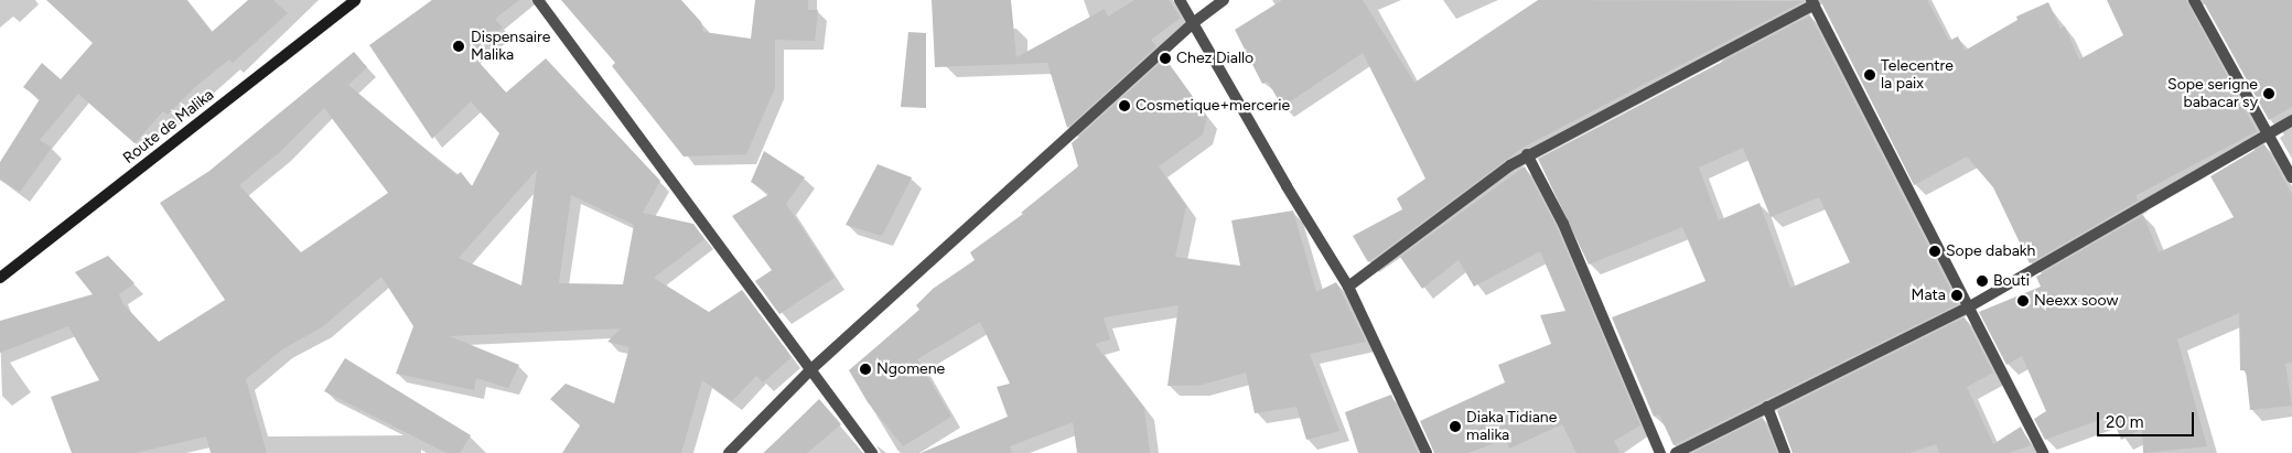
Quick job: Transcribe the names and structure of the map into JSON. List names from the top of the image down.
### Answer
{
  "streets": {
    "main road": ["Route de Malika"]
  },
  "places": [
    "Dispensaire Malika",
    "Chez Diallo",
    "Telecentre la paix",
    "Sope serigne babacar sy",
    "Cosmetique+mercerie",
    "Sope dabakh",
    "Bouti",
    "Mata",
    "Neexx soow",
    "Ngomene",
    "Diaka Tidiane malika"
  ],
  "scale_bar": "20 m"
}
